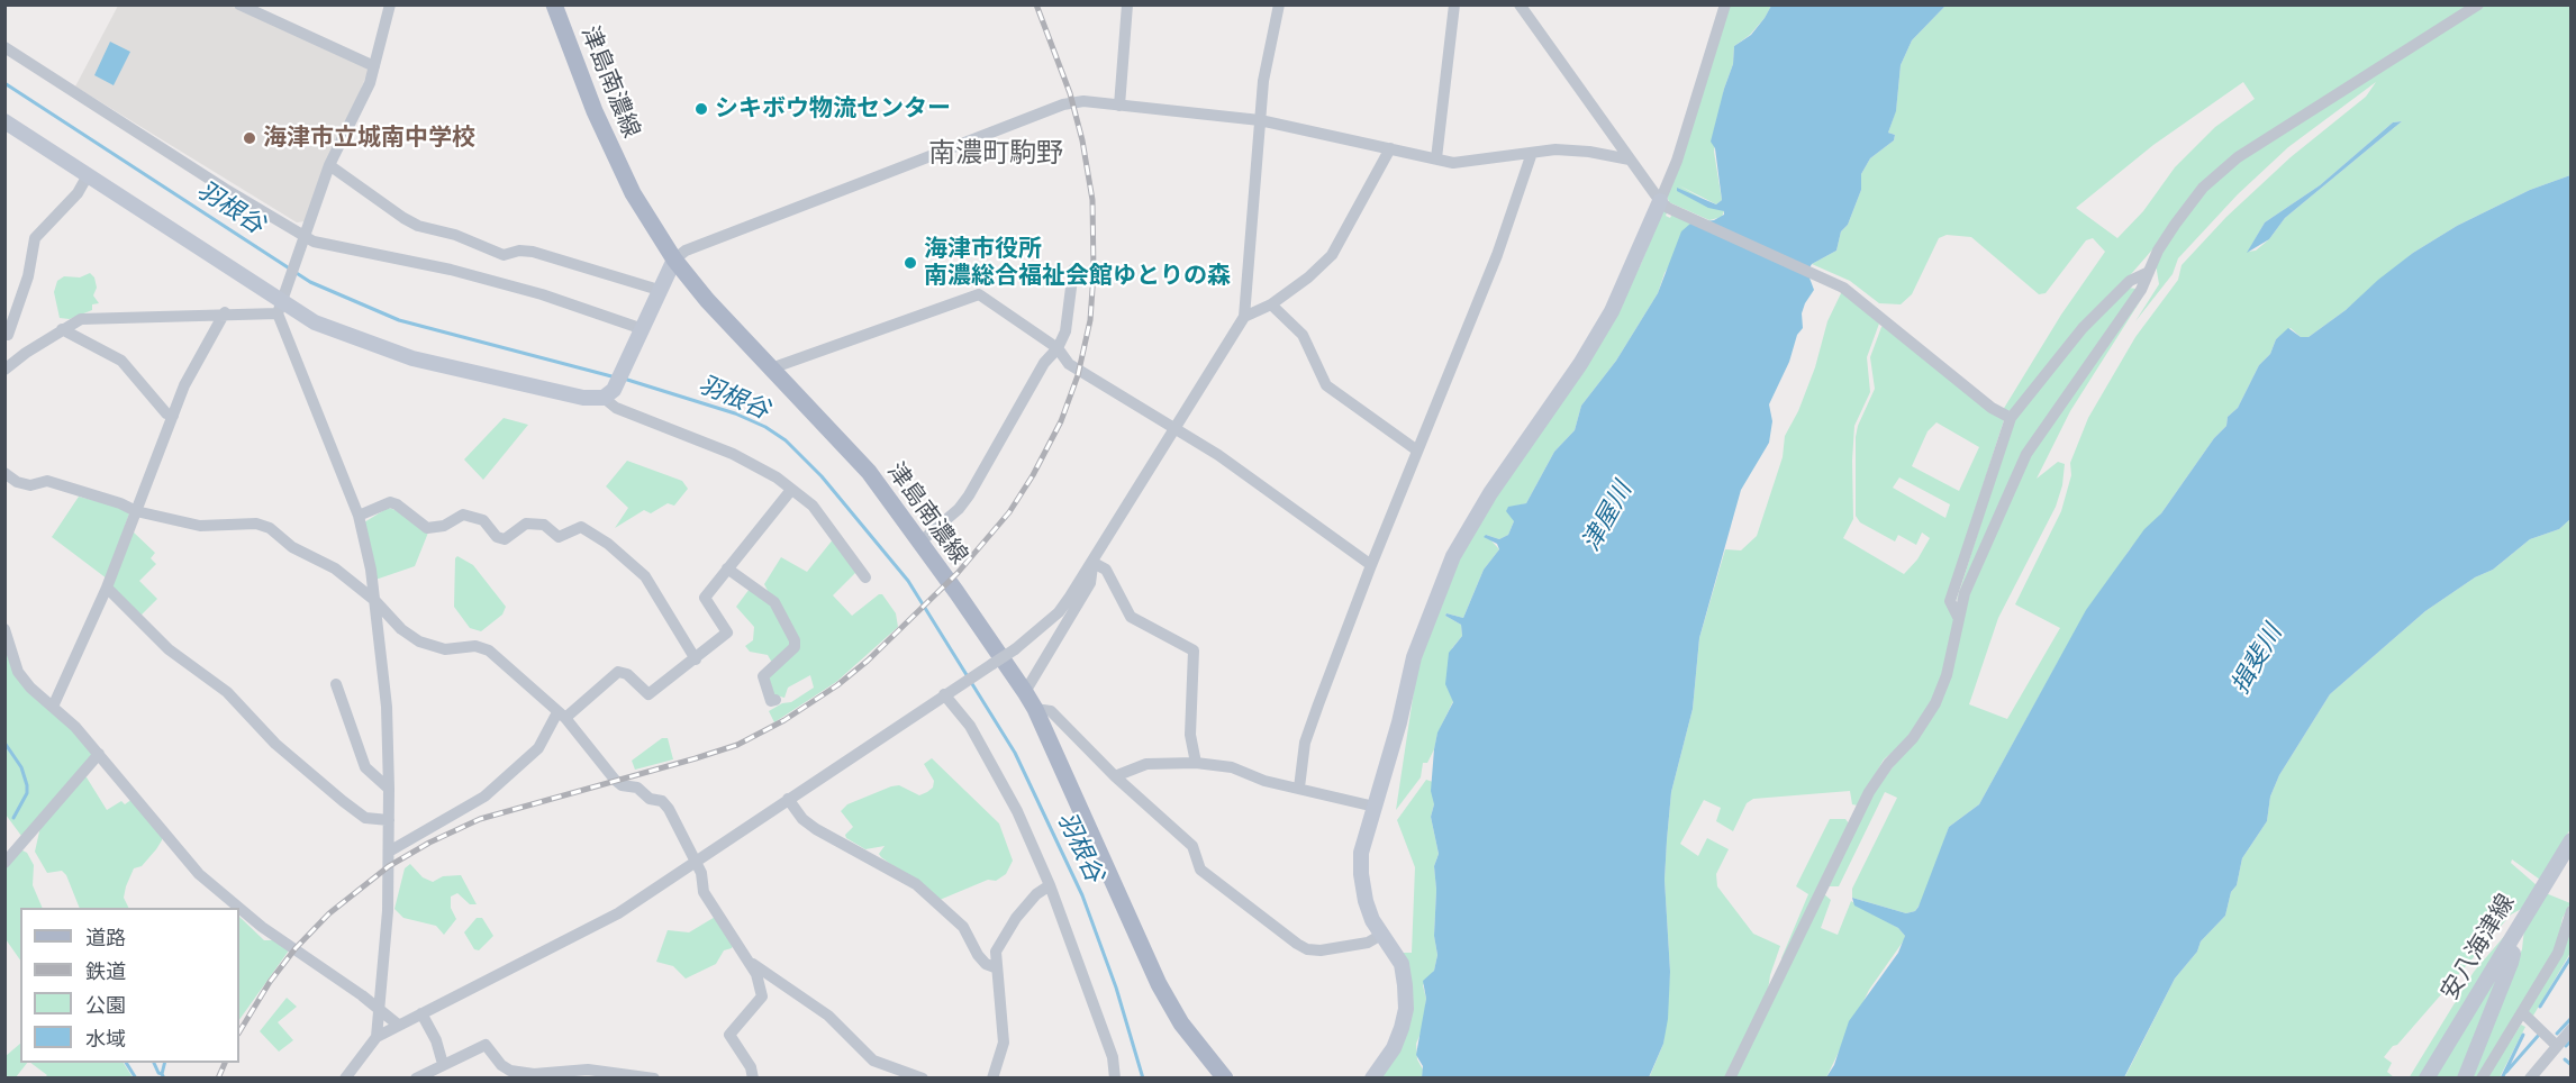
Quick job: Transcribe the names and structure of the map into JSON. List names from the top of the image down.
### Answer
{
  "streets": {
    "main road": ["津島南濃線"],
    "street": ["安八海津線"]
  },
  "districts": ["南濃町駒野"],
  "water": ["羽根谷", "津屋川", "揖斐川"],
  "places": ["シキボウ物流センター", "海津市立城南中学校", "海津市役所 南濃総合福祉会館ゆとりの森"],
  "legend": [
    "道路",
    "鉄道",
    "公園",
    "水域"
  ]
}
